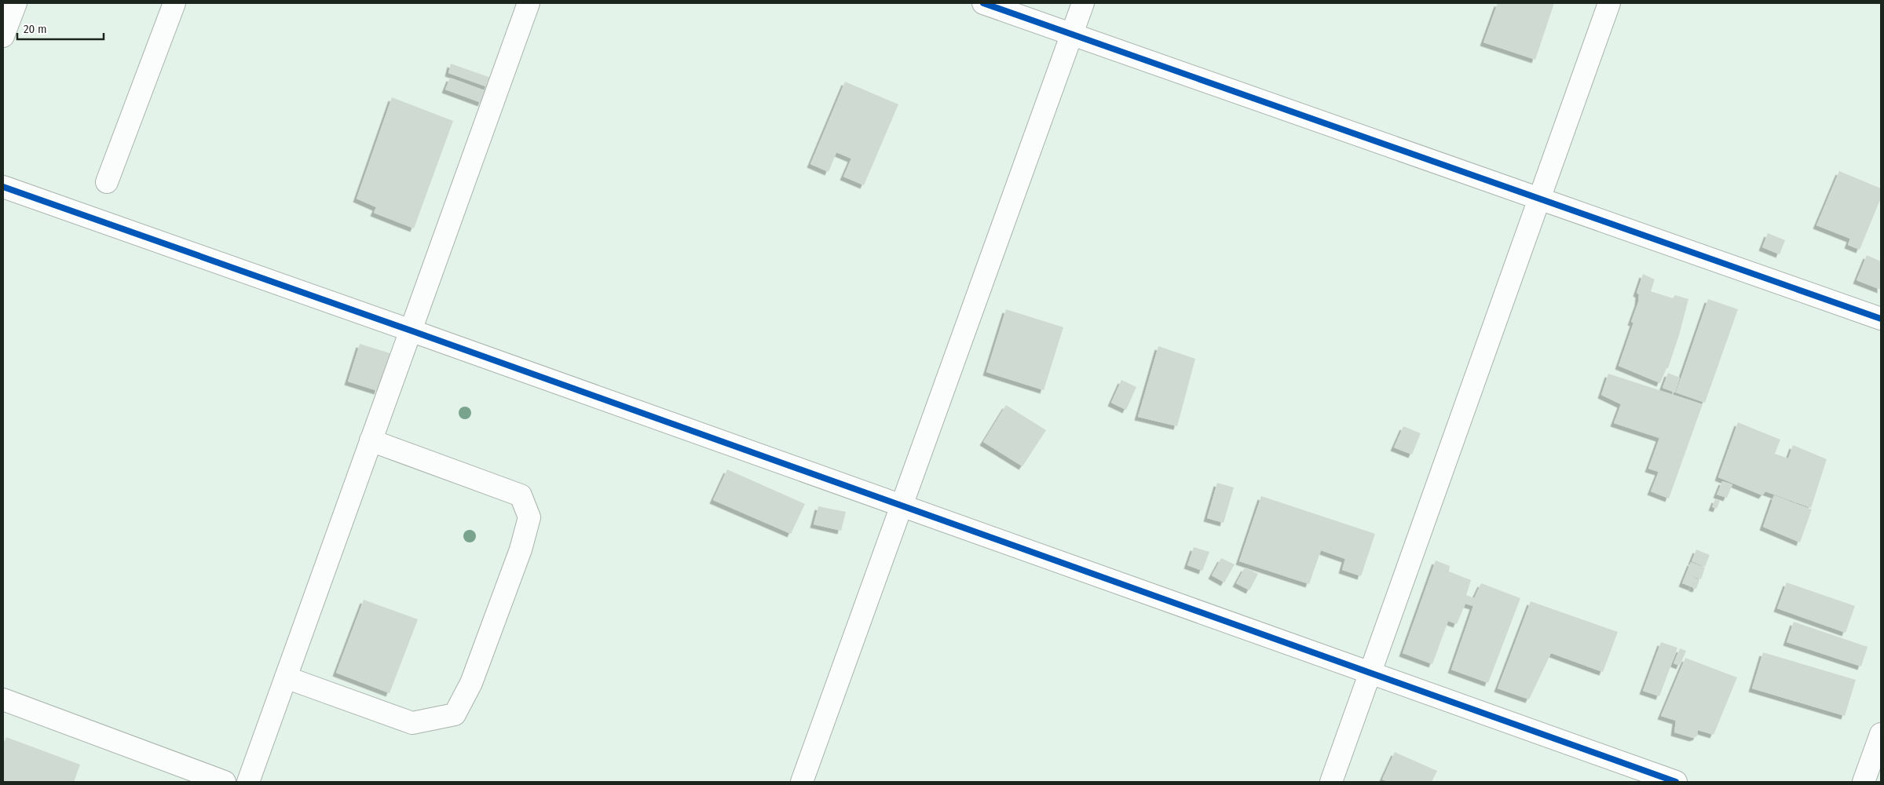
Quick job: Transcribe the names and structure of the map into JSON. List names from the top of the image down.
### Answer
{
  "scale_bar": "20 m"
}
